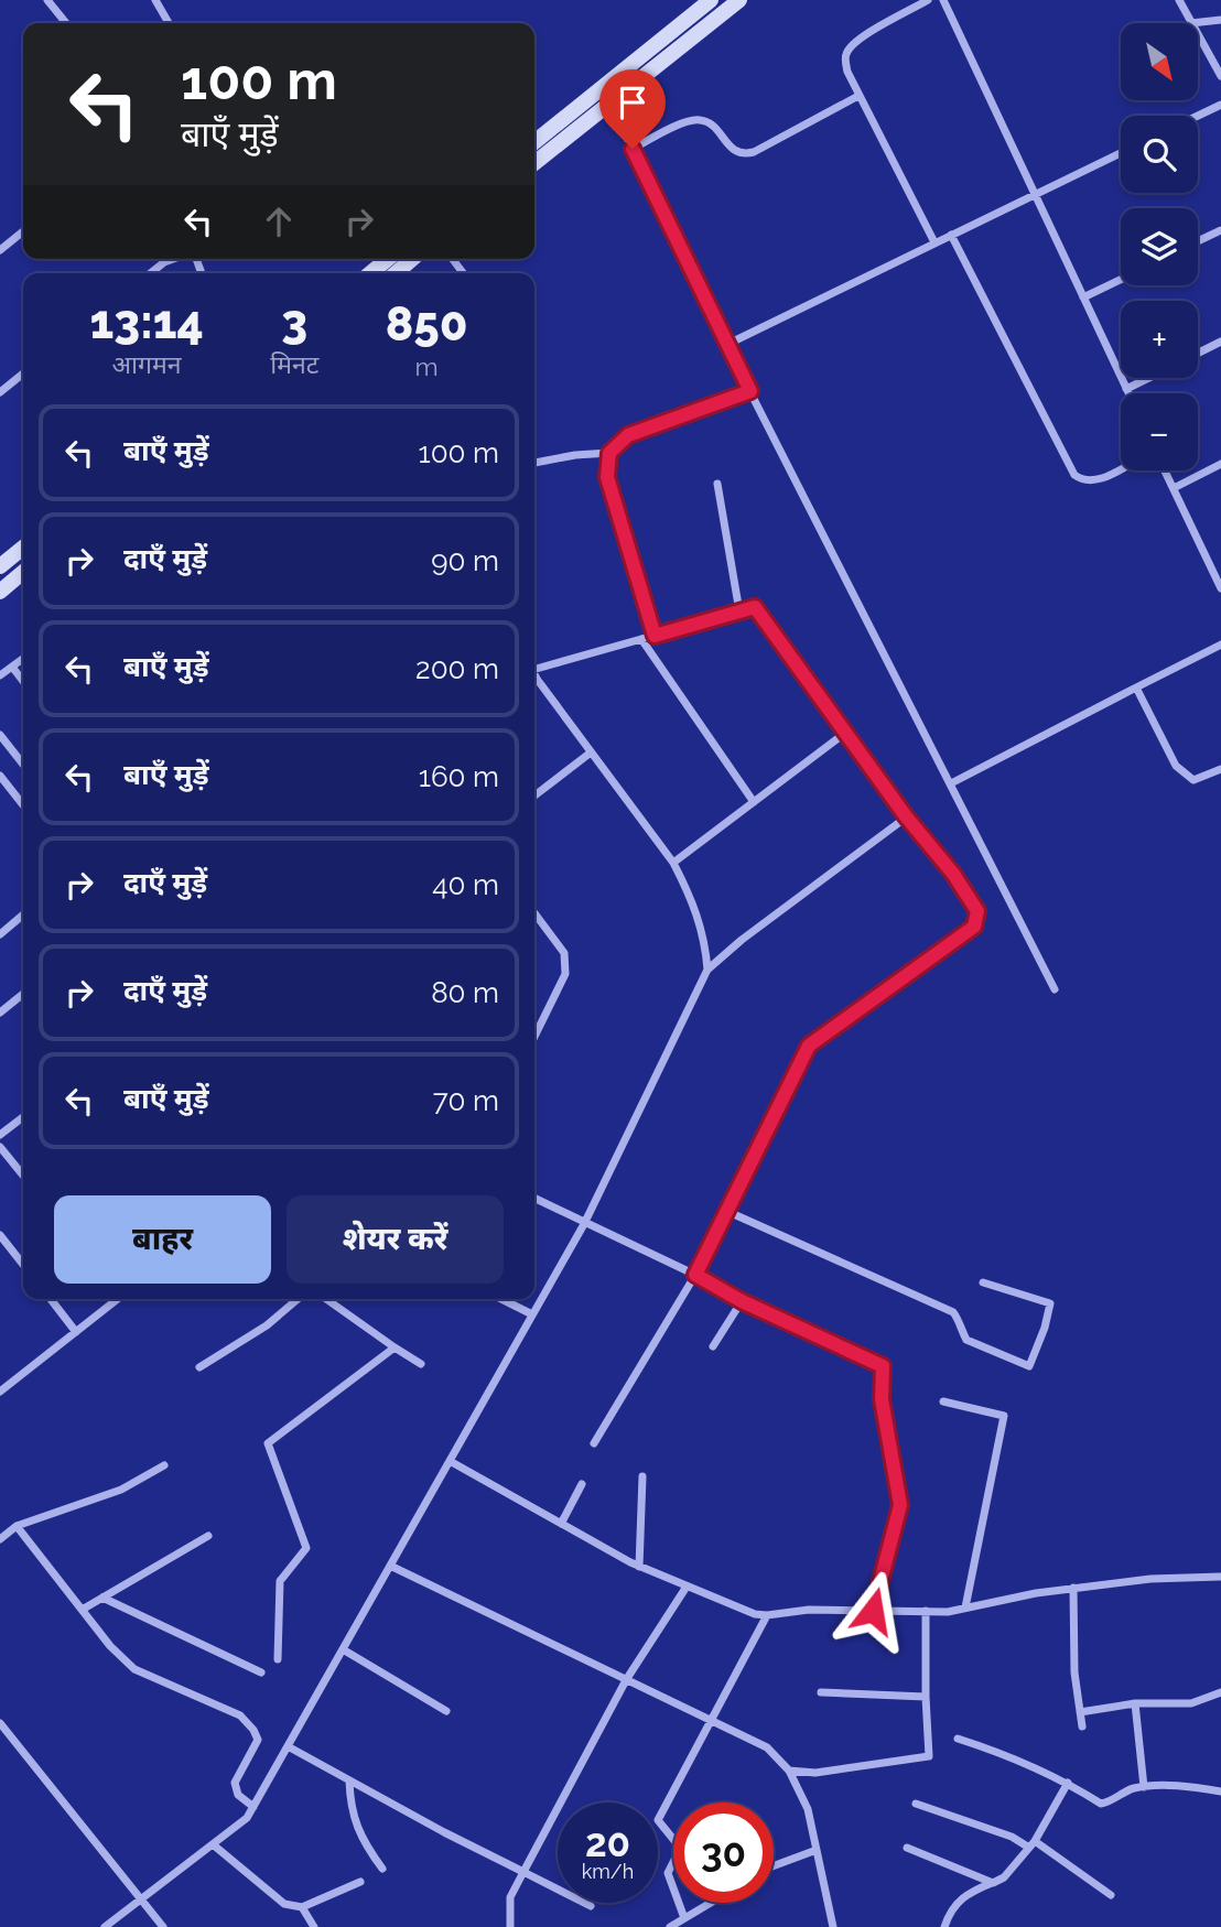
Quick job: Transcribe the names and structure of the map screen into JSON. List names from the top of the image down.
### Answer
{
  "north": "bottom right",
  "page": {
    "map_buttons": ["+", "−"],
    "turn": ["100 m", "बाएँ मुड़ें"],
    "eta": [
      "13:14",
      "आगमन",
      "3",
      "मिनट",
      "850",
      "m"
    ],
    "list": [
      {
        "name": "बाएँ मुड़ें",
        "value": "100 m"
      },
      {
        "name": "दाएँ मुड़ें",
        "value": "90 m"
      },
      {
        "name": "बाएँ मुड़ें",
        "value": "200 m"
      },
      {
        "name": "बाएँ मुड़ें",
        "value": "160 m"
      },
      {
        "name": "दाएँ मुड़ें",
        "value": "40 m"
      },
      {
        "name": "दाएँ मुड़ें",
        "value": "80 m"
      },
      {
        "name": "बाएँ मुड़ें",
        "value": "70 m"
      }
    ],
    "buttons": ["बाहर", "शेयर करें"],
    "speed": "20 km/h",
    "limit": "30"
  }
}
